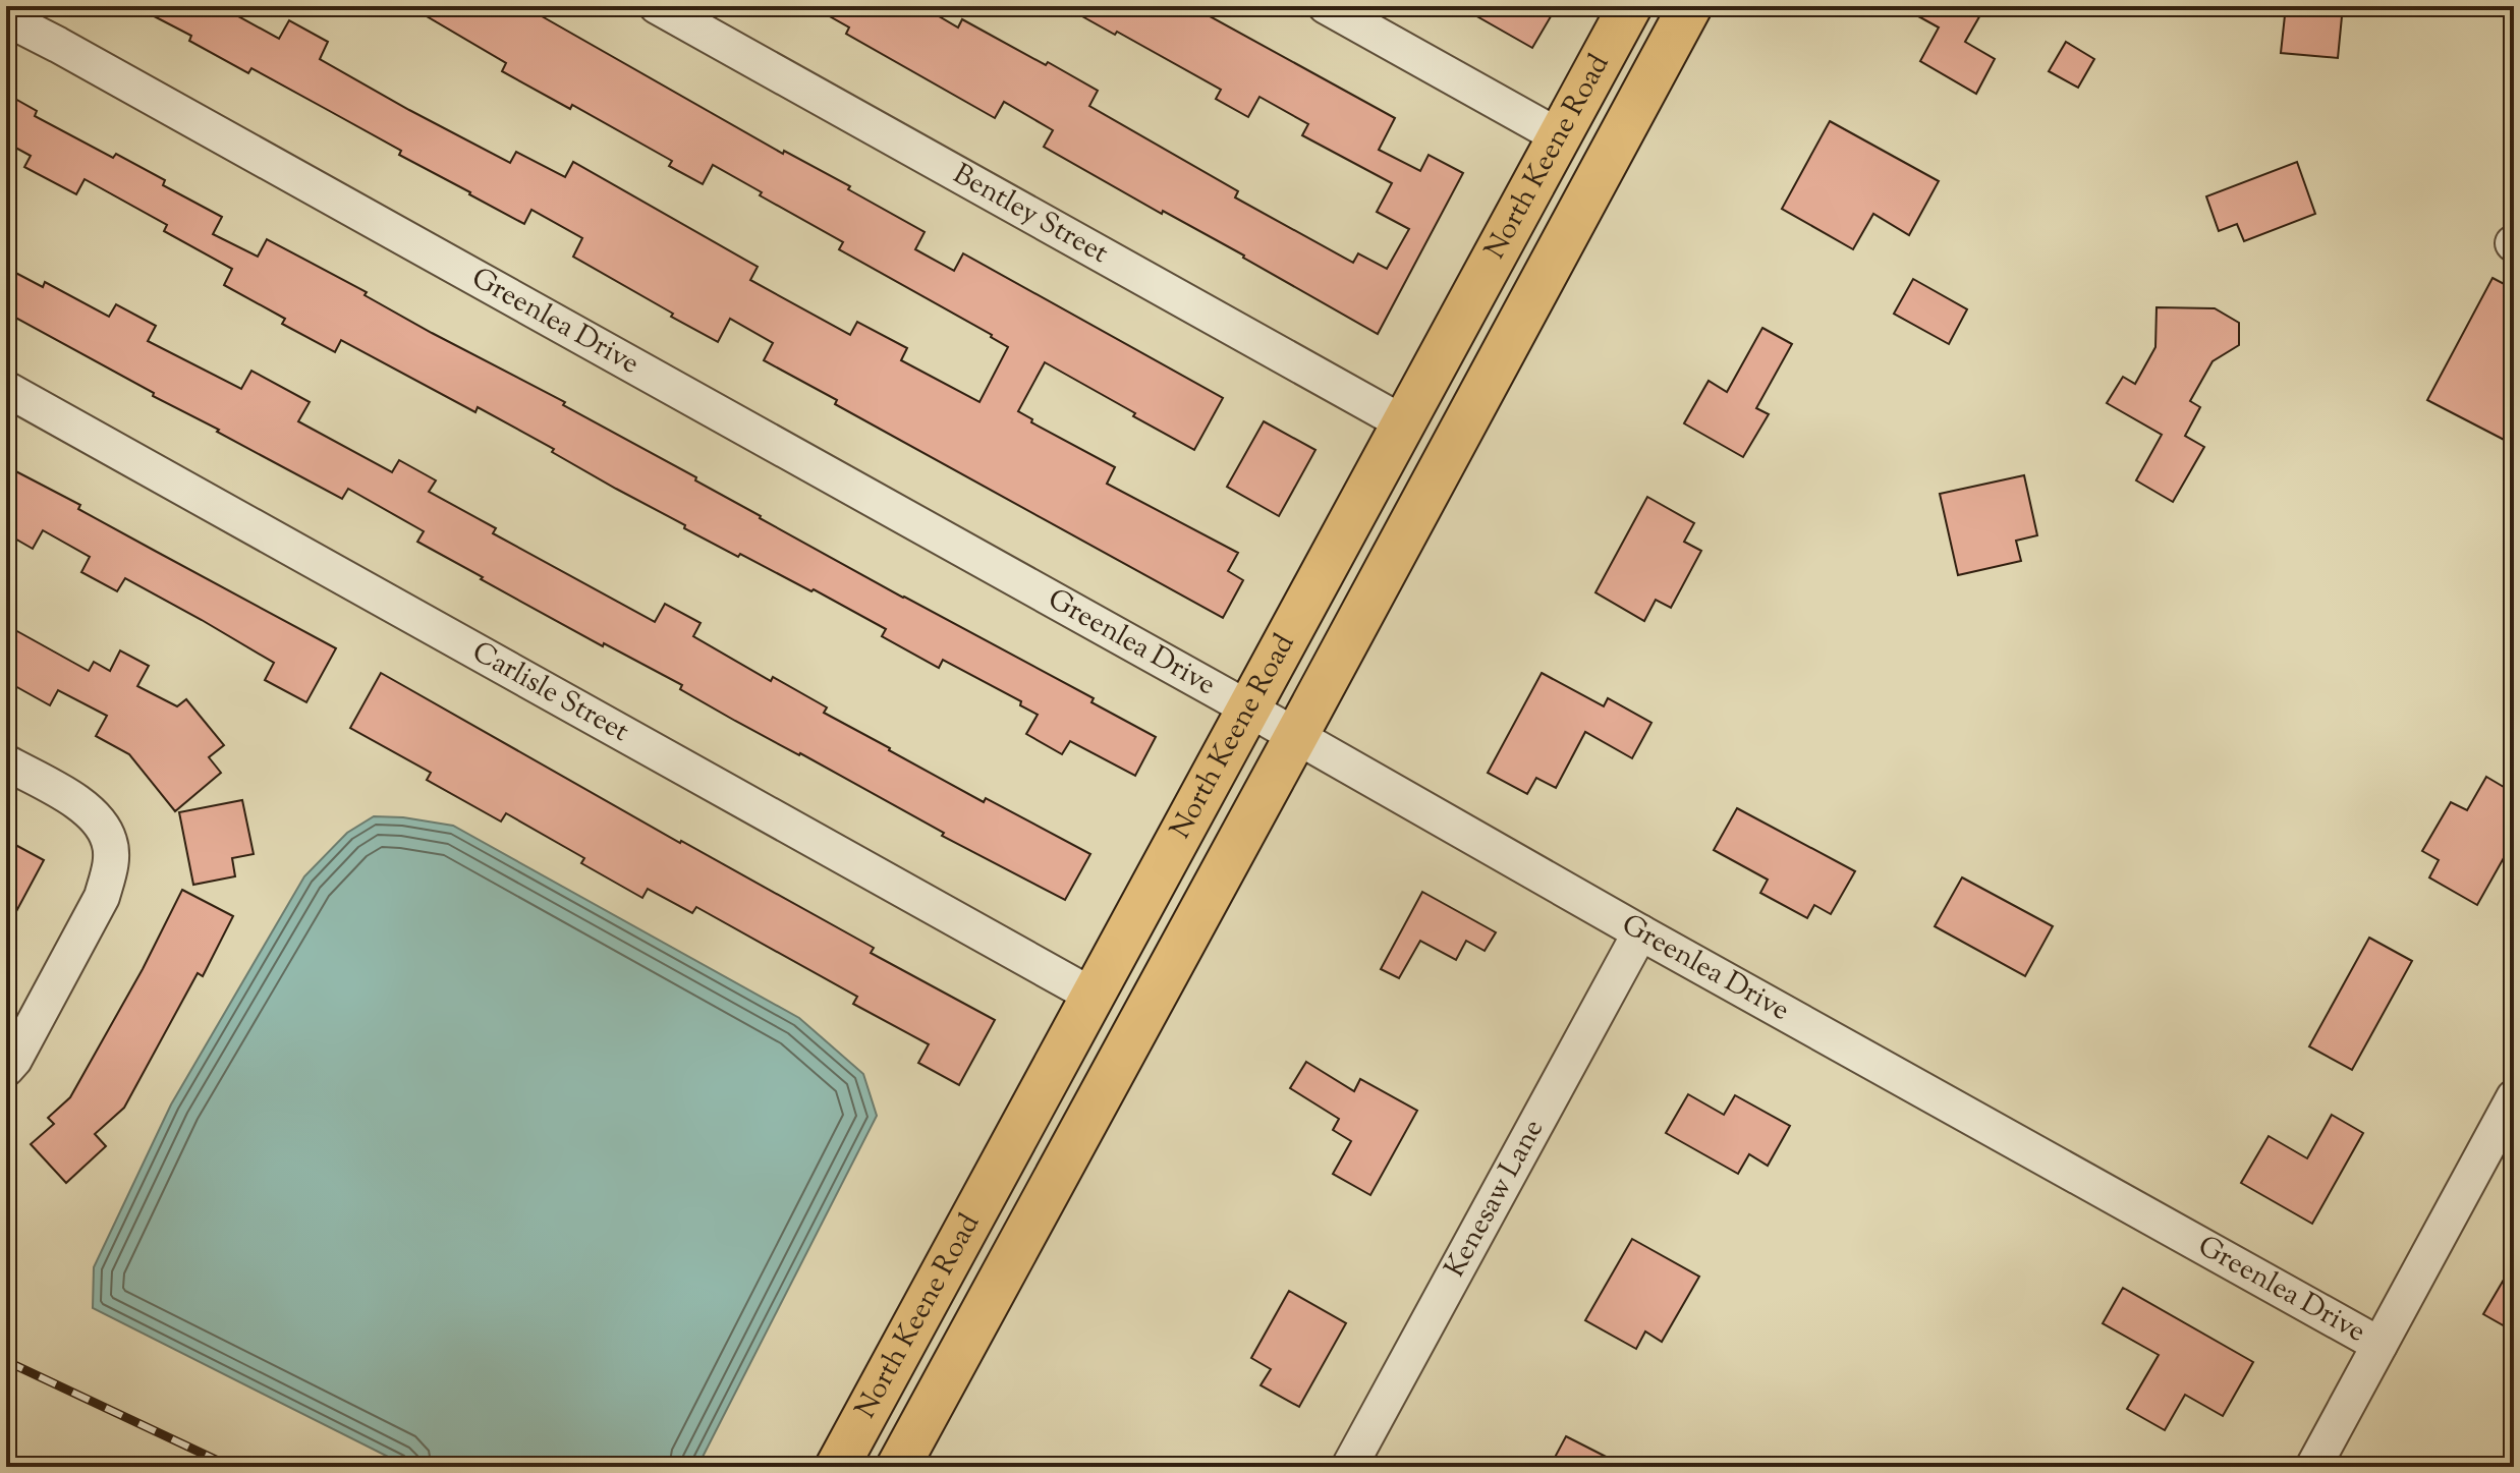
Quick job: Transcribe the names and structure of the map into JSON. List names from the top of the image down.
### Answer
{
  "streets": {
    "main road": ["North Keene Road"],
    "street": [
      "Bentley Street",
      "Greenlea Drive",
      "Carlisle Street",
      "Kenesaw Lane"
    ]
  },
  "crossings": [
    ["North Keene Road", "Bentley Street"],
    ["North Keene Road", "Greenlea Drive"],
    ["North Keene Road", "Carlisle Street"],
    ["Greenlea Drive", "Kenesaw Lane"]
  ]
}
